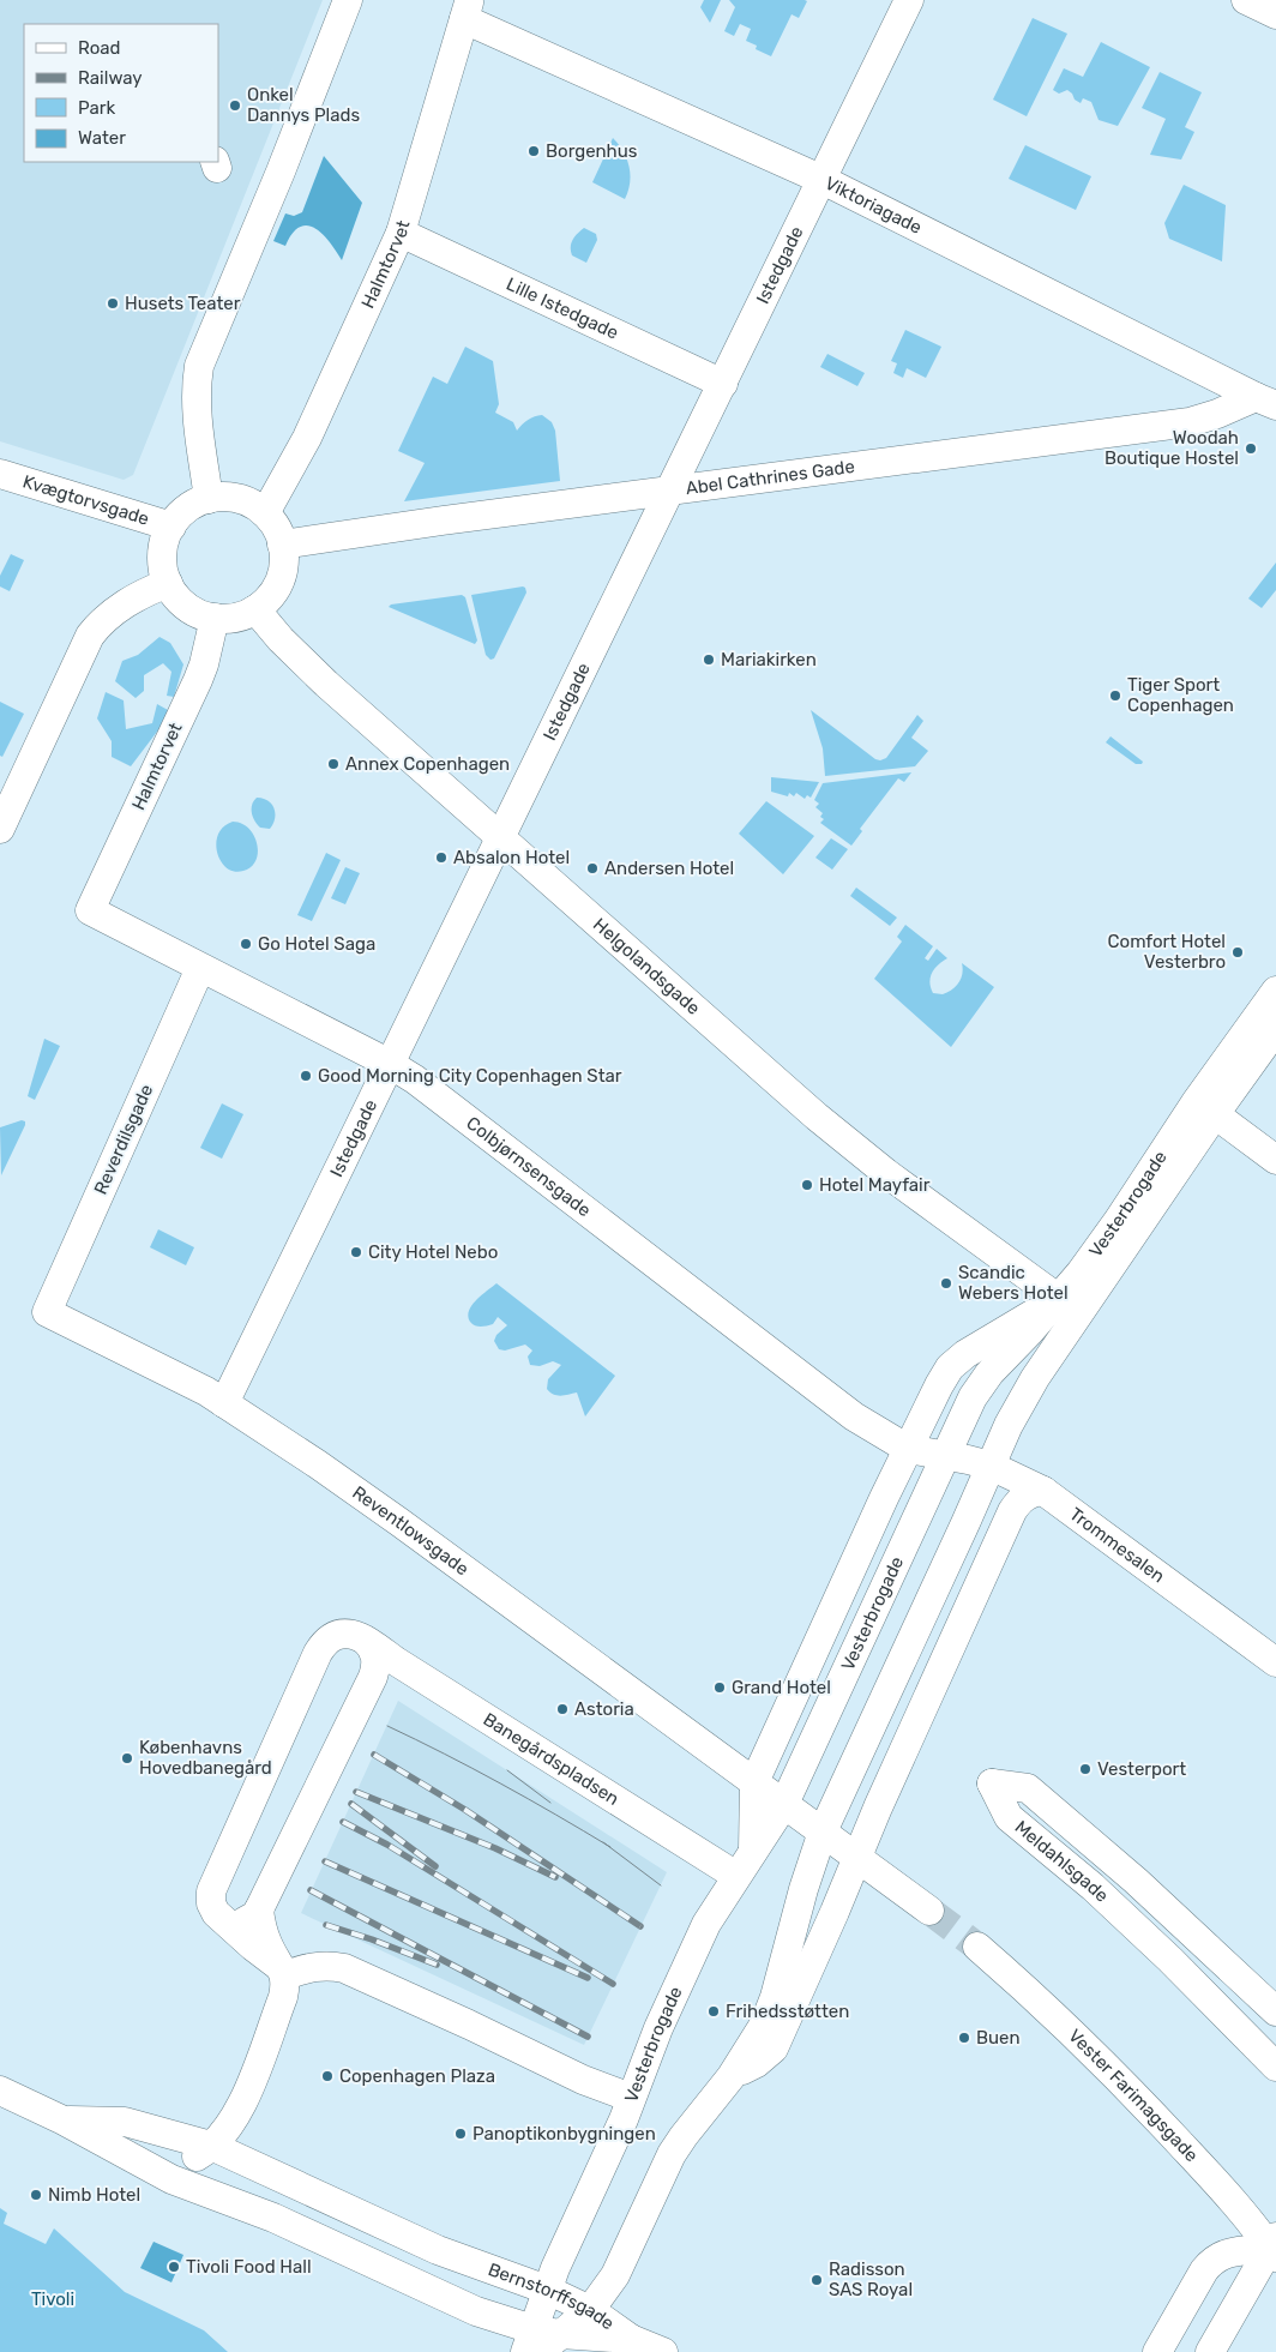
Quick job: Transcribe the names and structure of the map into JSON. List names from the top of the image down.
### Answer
{
  "streets": {
    "street": [
      "Viktoriagade",
      "Halmtorvet",
      "Istedgade",
      "Lille Istedgade",
      "Abel Cathrines Gade",
      "Kvægtorvsgade",
      "Helgolandsgade",
      "Reverdilsgade",
      "Colbjørnsensgade",
      "Vesterbrogade",
      "Reventlowsgade",
      "Trommesalen",
      "Banegårdspladsen",
      "Meldahlsgade",
      "Vester Farimagsgade",
      "Bernstorffsgade"
    ]
  },
  "crossings": [
    ["Viktoriagade", "Halmtorvet"],
    ["Viktoriagade", "Istedgade"],
    ["Viktoriagade", "Abel Cathrines Gade"],
    ["Halmtorvet", "Lille Istedgade"],
    ["Halmtorvet", "Abel Cathrines Gade"],
    ["Halmtorvet", "Kvægtorvsgade"],
    ["Halmtorvet", "Helgolandsgade"],
    ["Halmtorvet", "Colbjørnsensgade"],
    ["Istedgade", "Lille Istedgade"],
    ["Istedgade", "Abel Cathrines Gade"],
    ["Istedgade", "Helgolandsgade"],
    ["Istedgade", "Colbjørnsensgade"],
    ["Istedgade", "Reventlowsgade"],
    ["Abel Cathrines Gade", "Kvægtorvsgade"],
    ["Abel Cathrines Gade", "Helgolandsgade"],
    ["Kvægtorvsgade", "Helgolandsgade"],
    ["Helgolandsgade", "Vesterbrogade"],
    ["Reverdilsgade", "Colbjørnsensgade"],
    ["Reverdilsgade", "Reventlowsgade"],
    ["Colbjørnsensgade", "Vesterbrogade"],
    ["Colbjørnsensgade", "Trommesalen"],
    ["Vesterbrogade", "Trommesalen"],
    ["Vesterbrogade", "Banegårdspladsen"],
    ["Vesterbrogade", "Bernstorffsgade"]
  ],
  "parks": ["Tivoli"],
  "places": [
    "Onkel Dannys Plads",
    "Borgenhus",
    "Husets Teater",
    "Woodah Boutique Hostel",
    "Mariakirken",
    "Tiger Sport Copenhagen",
    "Annex Copenhagen",
    "Absalon Hotel",
    "Andersen Hotel",
    "Go Hotel Saga",
    "Comfort Hotel Vesterbro",
    "Good Morning City Copenhagen Star",
    "Hotel Mayfair",
    "City Hotel Nebo",
    "Scandic Webers Hotel",
    "Grand Hotel",
    "Astoria",
    "Københavns Hovedbanegård",
    "Vesterport",
    "Frihedsstøtten",
    "Buen",
    "Copenhagen Plaza",
    "Panoptikonbygningen",
    "Nimb Hotel",
    "Tivoli Food Hall",
    "Radisson SAS Royal"
  ],
  "legend": [
    "Road",
    "Railway",
    "Park",
    "Water"
  ]
}
